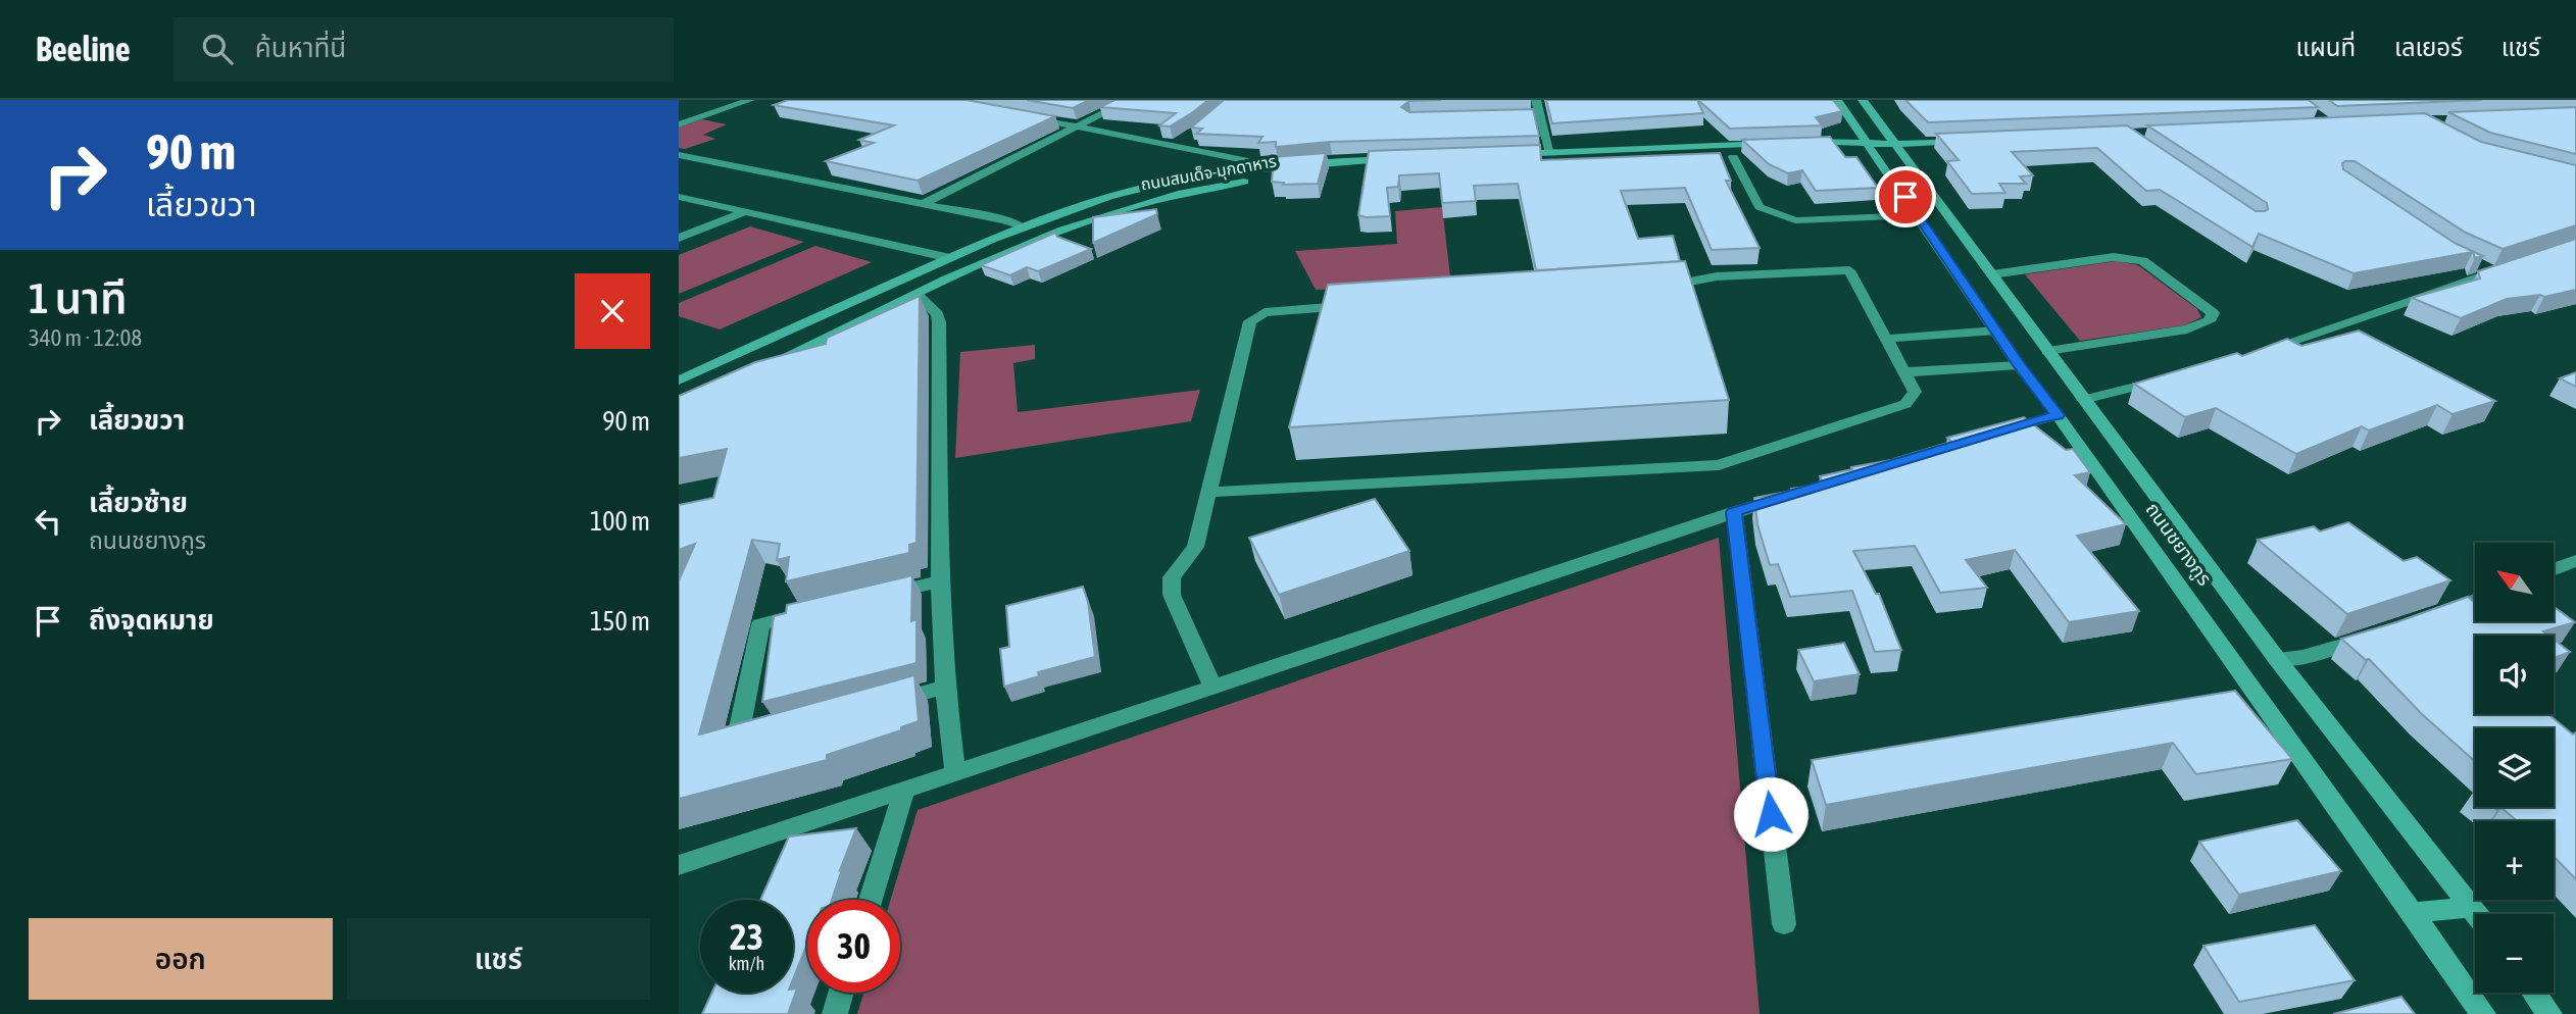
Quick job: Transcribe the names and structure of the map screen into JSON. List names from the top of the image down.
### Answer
{
  "streets": {
    "main road": ["ถนนสมเด็จ-มุกดาหาร", "ถนนชยางกูร"]
  },
  "north": "top left",
  "page": {
    "header": "Beeline",
    "search": "ค้นหาที่นี่",
    "nav": ["แผนที่", "เลเยอร์", "แชร์"],
    "turn": ["90 m", "เลี้ยวขวา"],
    "heading": ["1 นาที", "340 m · 12:08"],
    "list": [
      {
        "name": "เลี้ยวขวา",
        "value": "90 m"
      },
      {
        "name": "เลี้ยวซ้าย",
        "note": "ถนนชยางกูร",
        "value": "100 m"
      },
      {
        "name": "ถึงจุดหมาย",
        "value": "150 m"
      }
    ],
    "map_buttons": ["+", "−"],
    "speed": "23 km/h",
    "limit": "30",
    "buttons": ["ออก", "แชร์"]
  }
}
